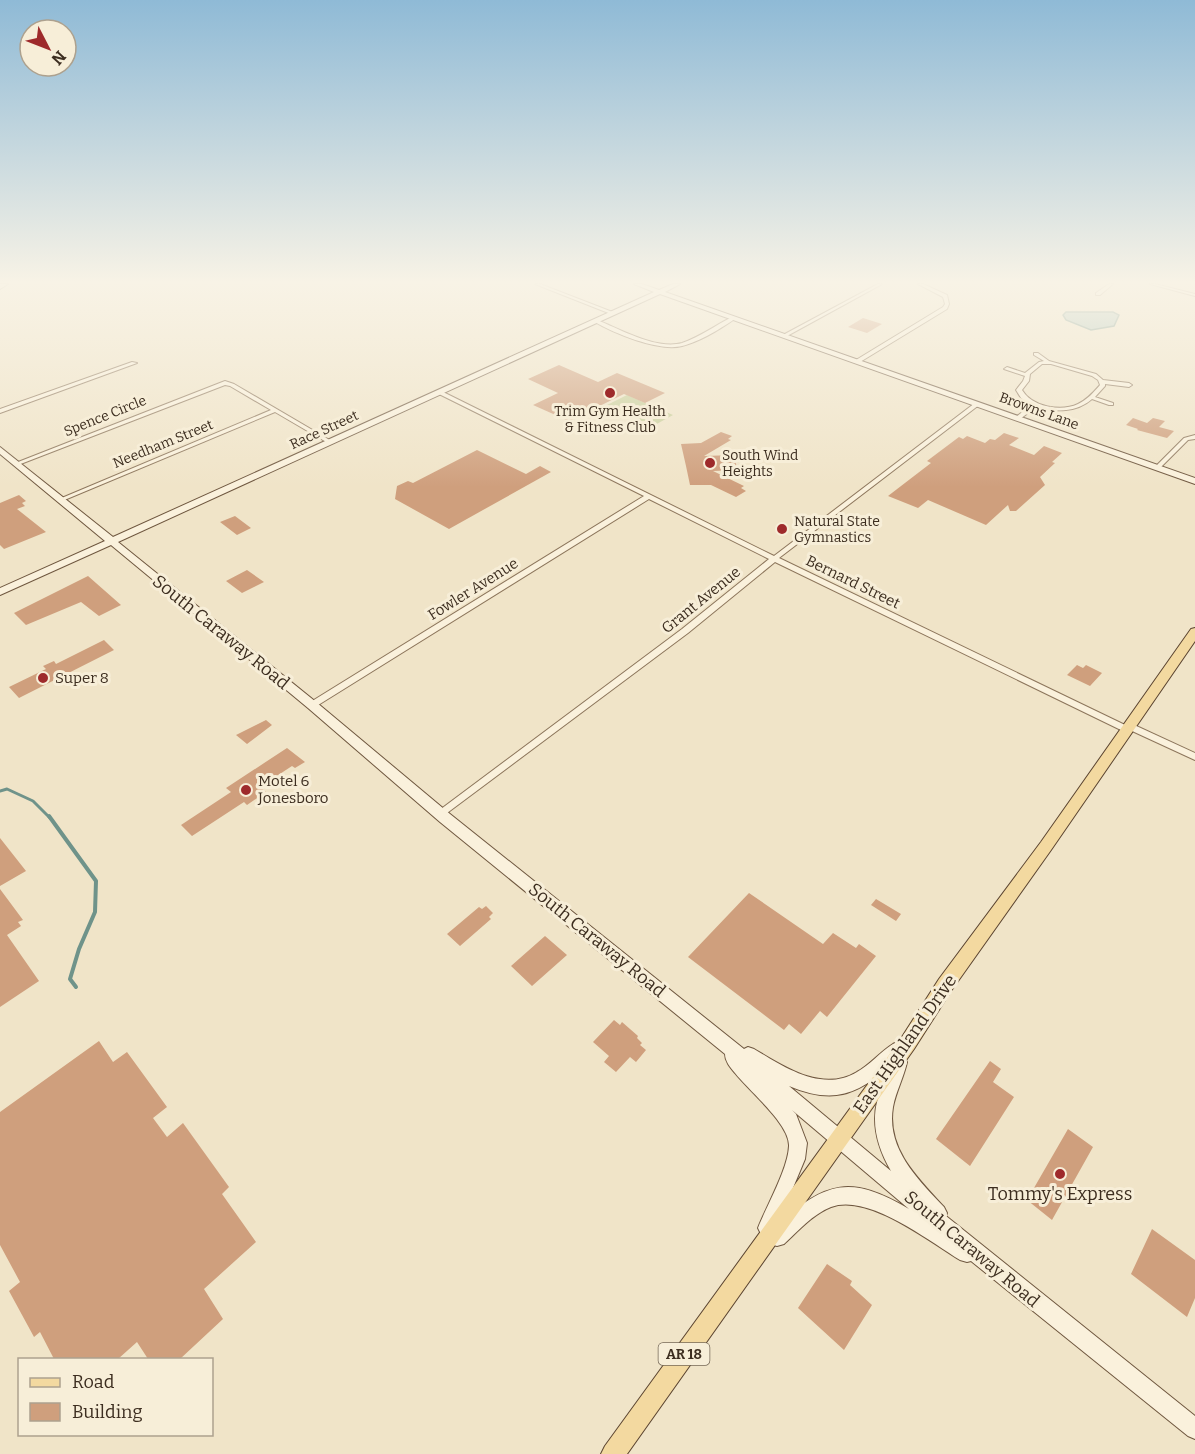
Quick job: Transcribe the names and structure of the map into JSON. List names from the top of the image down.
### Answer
{
  "streets": {
    "main road": [
      "Browns Lane",
      "Race Street",
      "South Caraway Road",
      "East Highland Drive",
      "AR 18"
    ],
    "street": [
      "Spence Circle",
      "Needham Street",
      "Bernard Street",
      "Fowler Avenue",
      "Grant Avenue"
    ]
  },
  "crossings": [
    ["Browns Lane", "Grant Avenue"],
    ["Spence Circle", "Race Street"],
    ["Spence Circle", "Needham Street"],
    ["Spence Circle", "South Caraway Road"],
    ["Race Street", "Bernard Street"],
    ["Race Street", "South Caraway Road"],
    ["Needham Street", "South Caraway Road"],
    ["Bernard Street", "Fowler Avenue"],
    ["Bernard Street", "Grant Avenue"],
    ["Bernard Street", "East Highland Drive"],
    ["Fowler Avenue", "South Caraway Road"],
    ["Grant Avenue", "South Caraway Road"],
    ["South Caraway Road", "East Highland Drive"]
  ],
  "places": [
    "Trim Gym Health & Fitness Club",
    "South Wind Heights",
    "Natural State Gymnastics",
    "Super 8",
    "Motel 6 Jonesboro",
    "Tommy's Express"
  ],
  "legend": ["Road", "Building"],
  "north": "bottom right"
}
